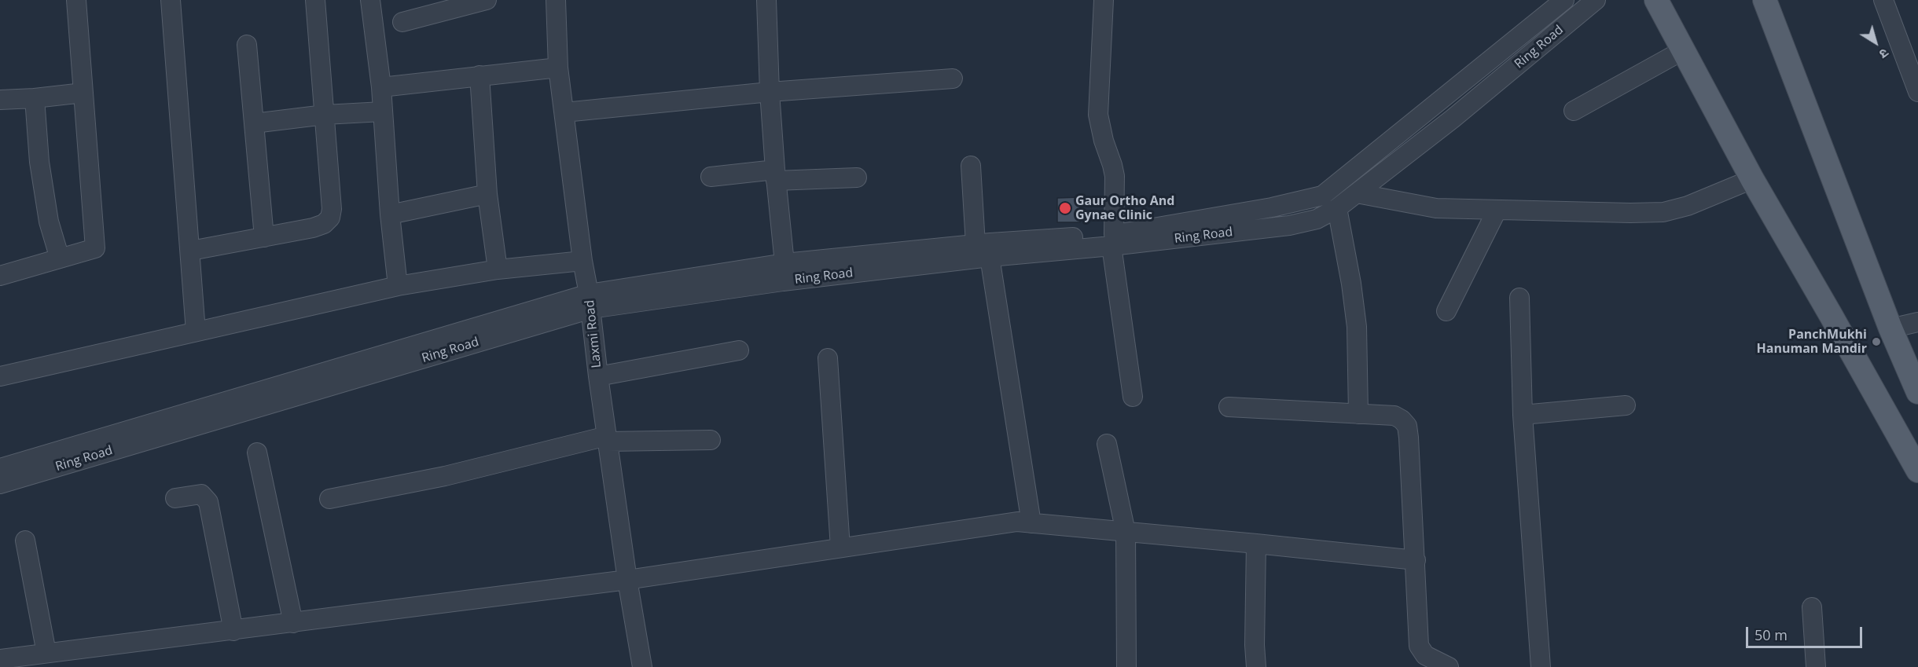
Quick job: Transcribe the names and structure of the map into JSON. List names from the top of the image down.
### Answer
{
  "streets": {
    "street": ["Ring Road", "Laxmi Road"]
  },
  "crossings": [
    ["Ring Road", "Laxmi Road"]
  ],
  "places": ["Gaur Ortho And Gynae Clinic", "PanchMukhi Hanuman Mandir"],
  "scale_bar": "50 m",
  "north": "bottom right"
}
